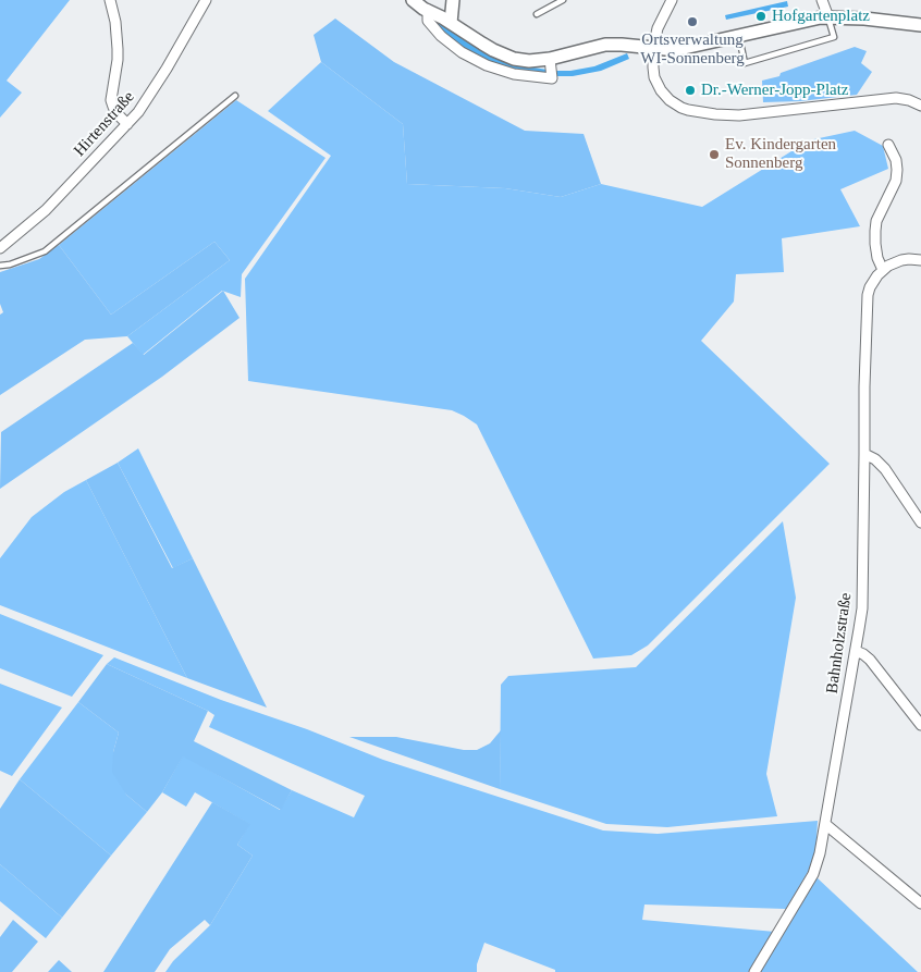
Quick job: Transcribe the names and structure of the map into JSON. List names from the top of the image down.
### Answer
{
  "streets": {
    "street": ["Hirtenstraße", "Bahnholzstraße"]
  },
  "places": [
    "Hofgartenplatz",
    "Ortsverwaltung WI-Sonnenberg",
    "Dr.-Werner-Jopp-Platz",
    "Ev. Kindergarten Sonnenberg"
  ]
}
